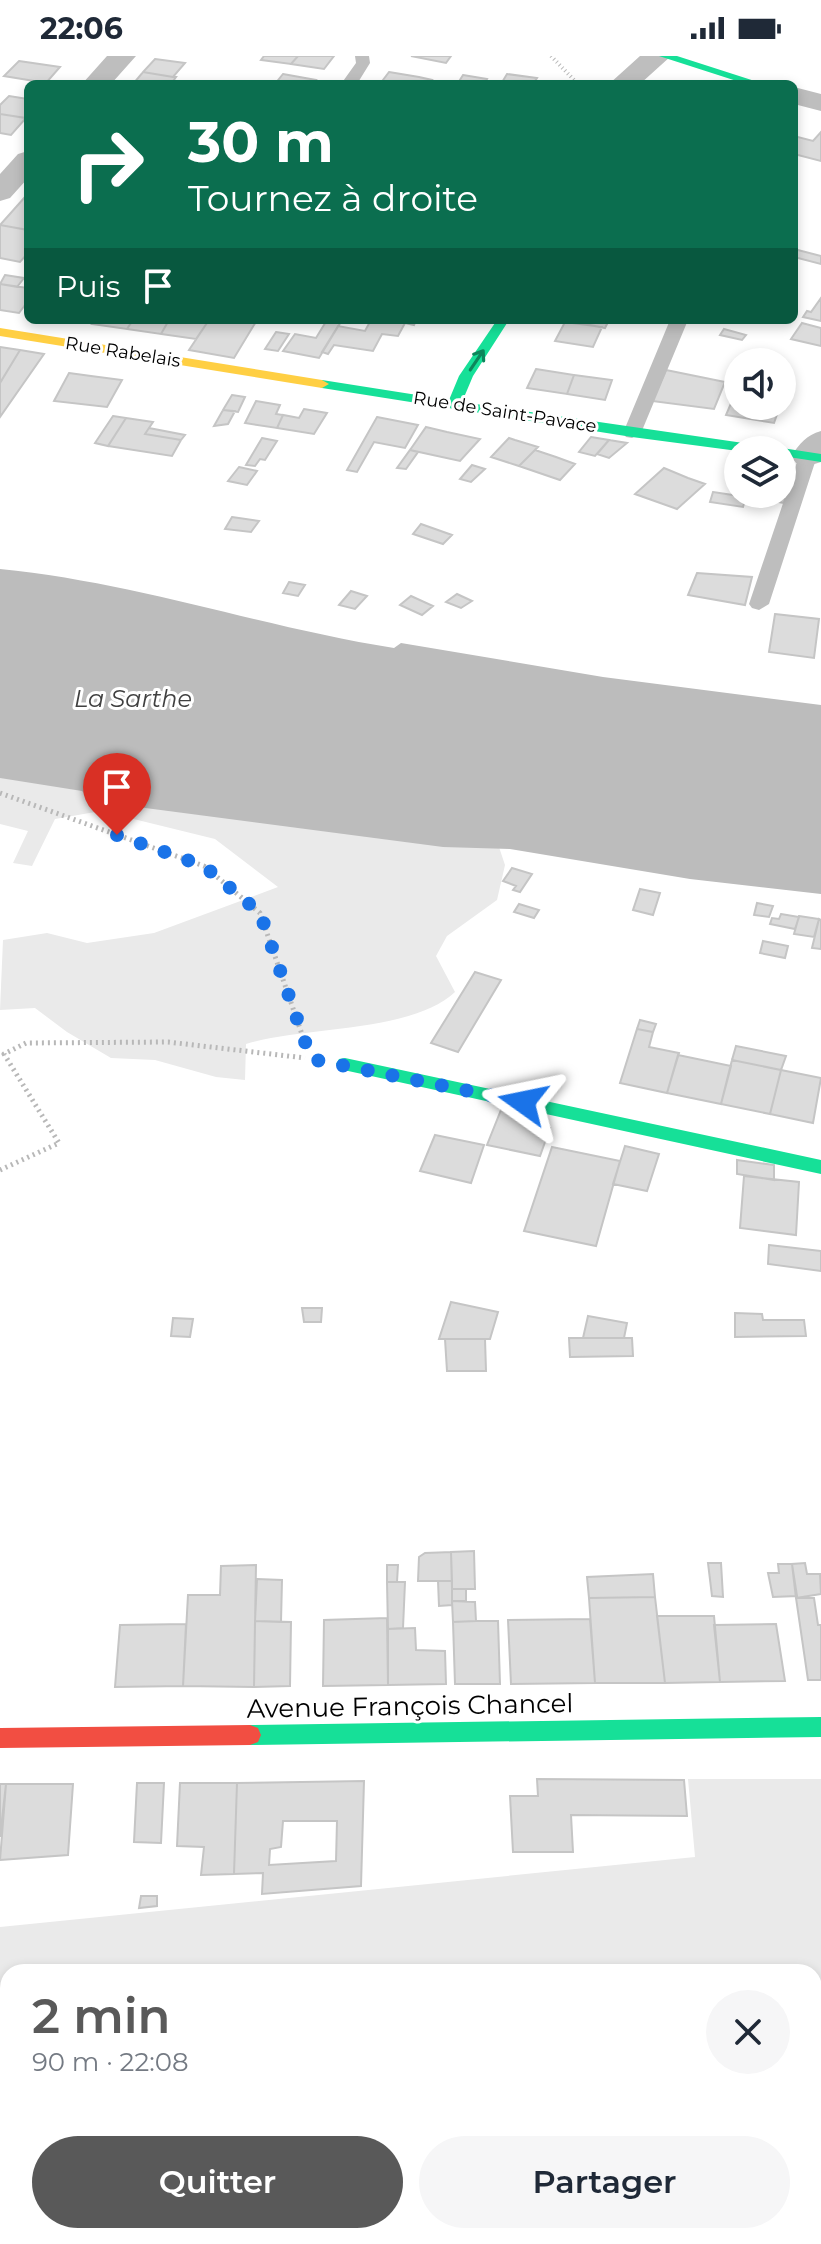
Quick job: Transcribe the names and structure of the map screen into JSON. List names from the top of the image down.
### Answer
{
  "streets": {
    "street": ["Rue Rabelais", "Rue de Saint-Pavace", "Avenue François Chancel"]
  },
  "crossings": [
    ["Rue Rabelais", "Rue de Saint-Pavace"]
  ],
  "water": ["La Sarthe"],
  "page": {
    "status": "22:06",
    "turn": ["30 m", "Tournez à droite"],
    "then": "Puis",
    "heading": ["2 min", "90 m · 22:08"],
    "buttons": ["Quitter", "Partager"]
  }
}
